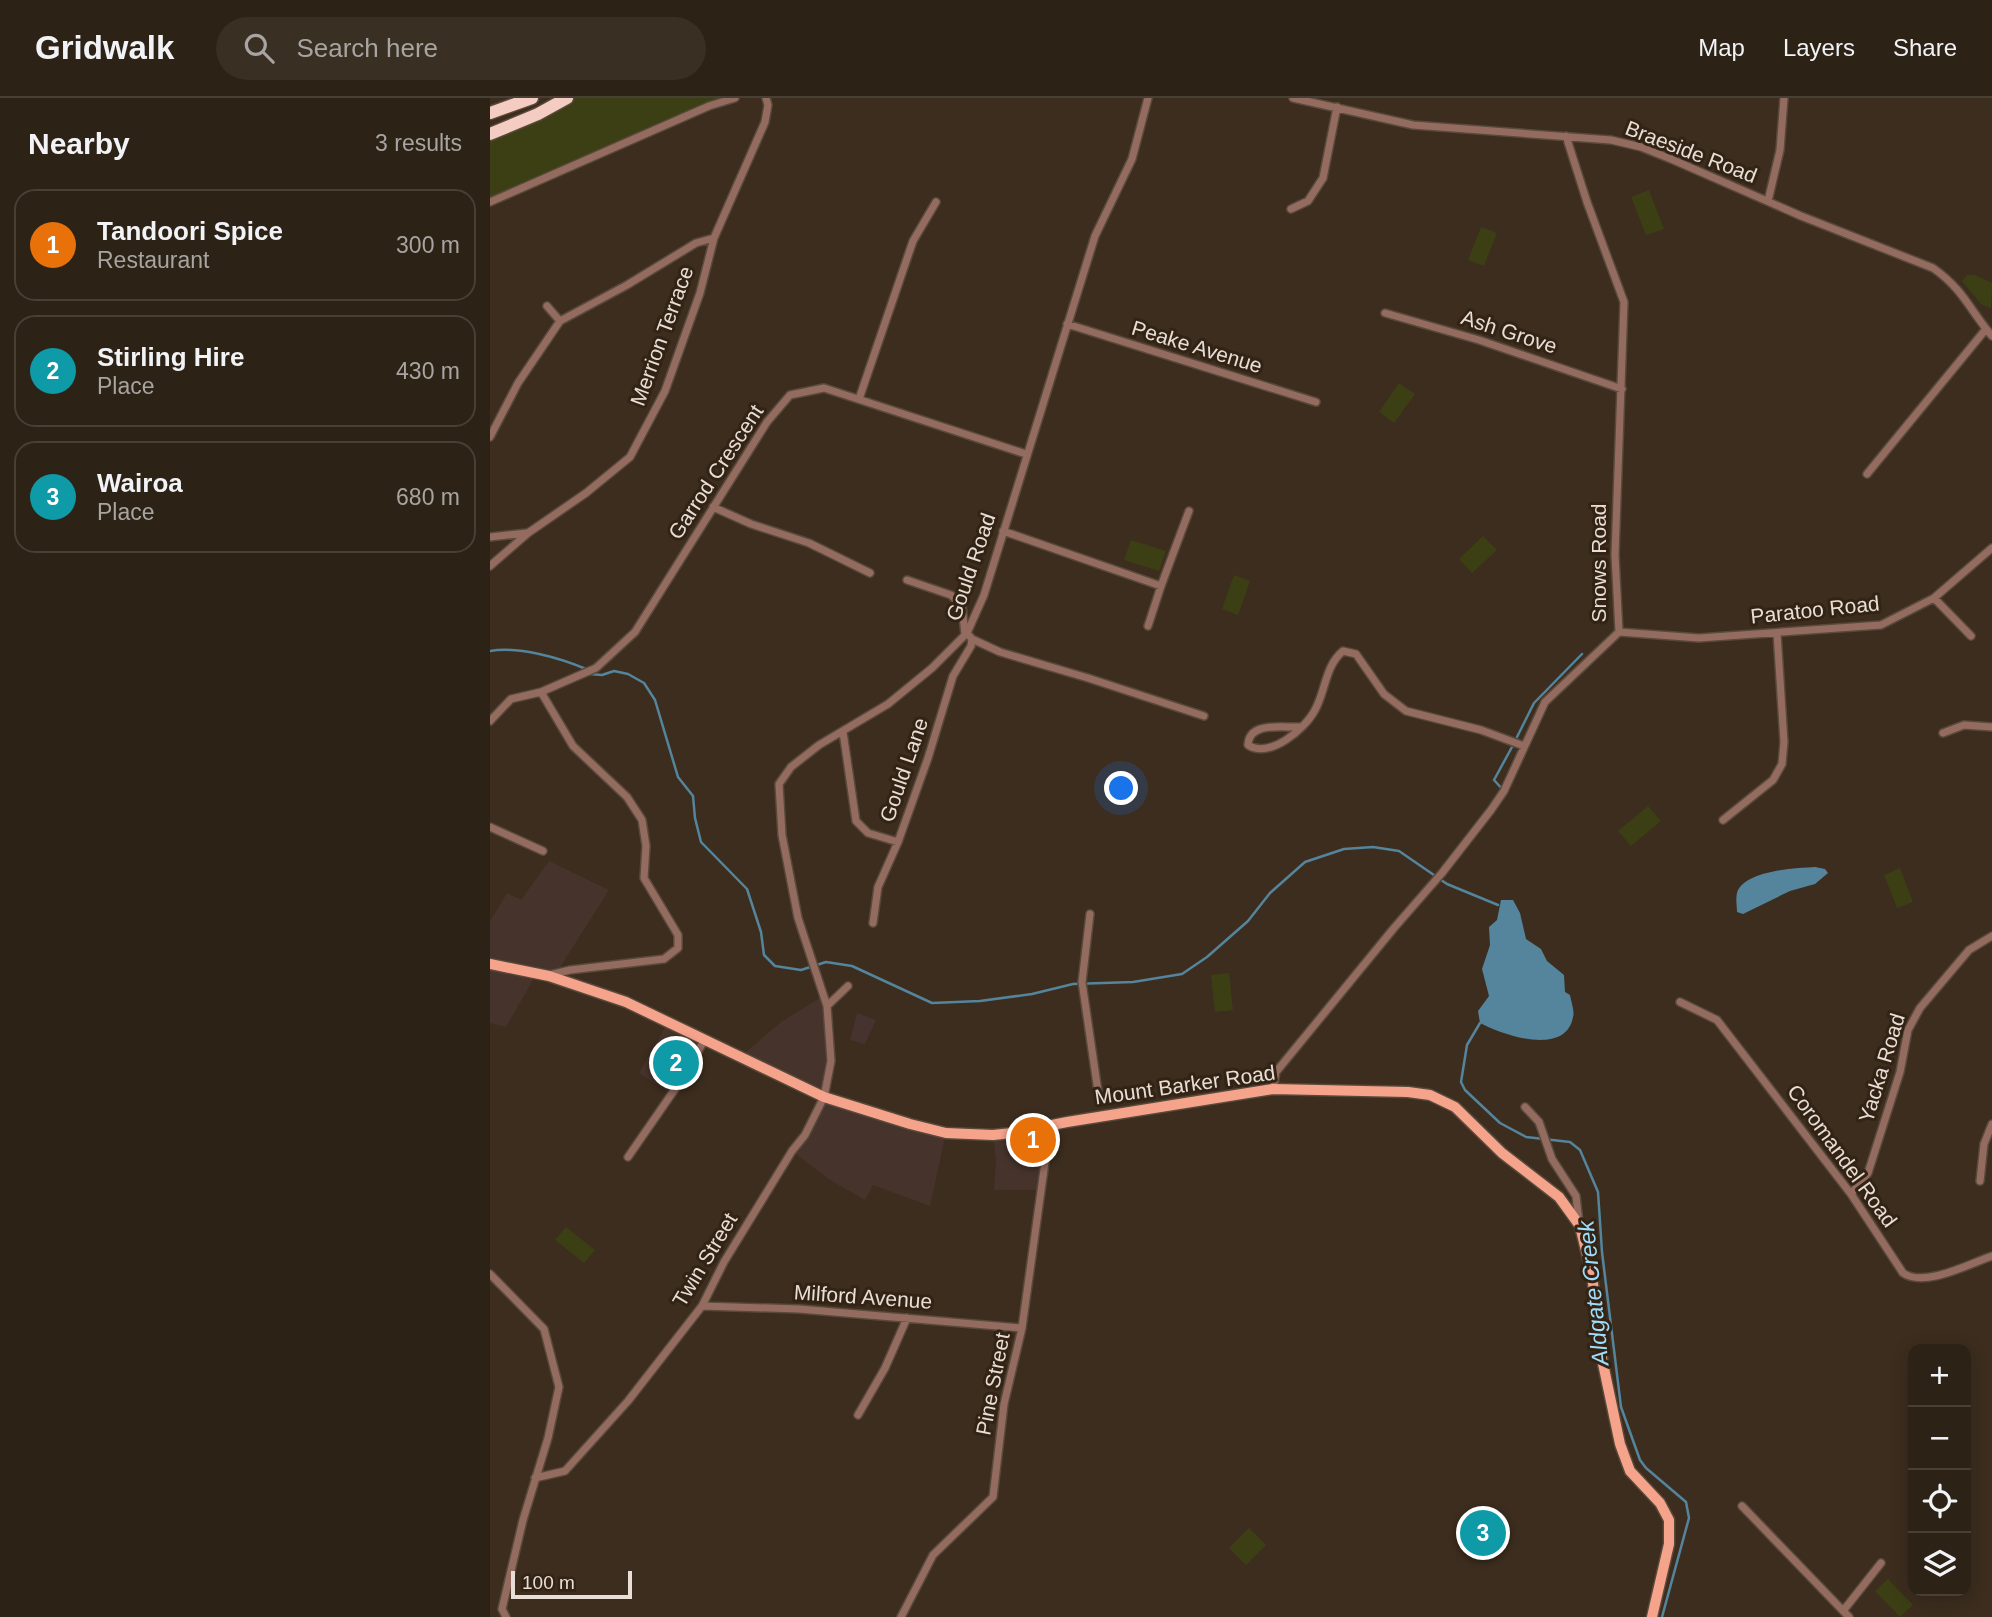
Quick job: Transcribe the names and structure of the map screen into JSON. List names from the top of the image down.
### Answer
{
  "streets": {
    "main road": ["Mount Barker Road"],
    "street": [
      "Braeside Road",
      "Ash Grove",
      "Merrion Terrace",
      "Peake Avenue",
      "Garrod Crescent",
      "Snows Road",
      "Gould Road",
      "Paratoo Road",
      "Gould Lane",
      "Yacka Road",
      "Coromandel Road",
      "Twin Street",
      "Milford Avenue",
      "Pine Street"
    ]
  },
  "crossings": [
    ["Braeside Road", "Snows Road"],
    ["Ash Grove", "Snows Road"],
    ["Peake Avenue", "Gould Road"],
    ["Garrod Crescent", "Gould Road"],
    ["Snows Road", "Paratoo Road"],
    ["Snows Road", "Mount Barker Road"],
    ["Gould Road", "Gould Lane"],
    ["Gould Road", "Mount Barker Road"],
    ["Gould Road", "Twin Street"],
    ["Yacka Road", "Coromandel Road"],
    ["Mount Barker Road", "Twin Street"],
    ["Mount Barker Road", "Pine Street"],
    ["Twin Street", "Milford Avenue"],
    ["Milford Avenue", "Pine Street"]
  ],
  "water": ["Aldgate Creek"],
  "scale_bar": "100 m",
  "page": {
    "header": "Gridwalk",
    "search": "Search here",
    "nav": ["Map", "Layers", "Share"],
    "heading": ["Nearby", "3 results"],
    "list": [
      {
        "mark": "1",
        "name": "Tandoori Spice",
        "note": "Restaurant",
        "value": "300 m"
      },
      {
        "mark": "2",
        "name": "Stirling Hire",
        "note": "Place",
        "value": "430 m"
      },
      {
        "mark": "3",
        "name": "Wairoa",
        "note": "Place",
        "value": "680 m"
      }
    ],
    "pins": ["2", "1", "3"],
    "map_buttons": ["+", "−"],
    "scale": "100 m"
  }
}
